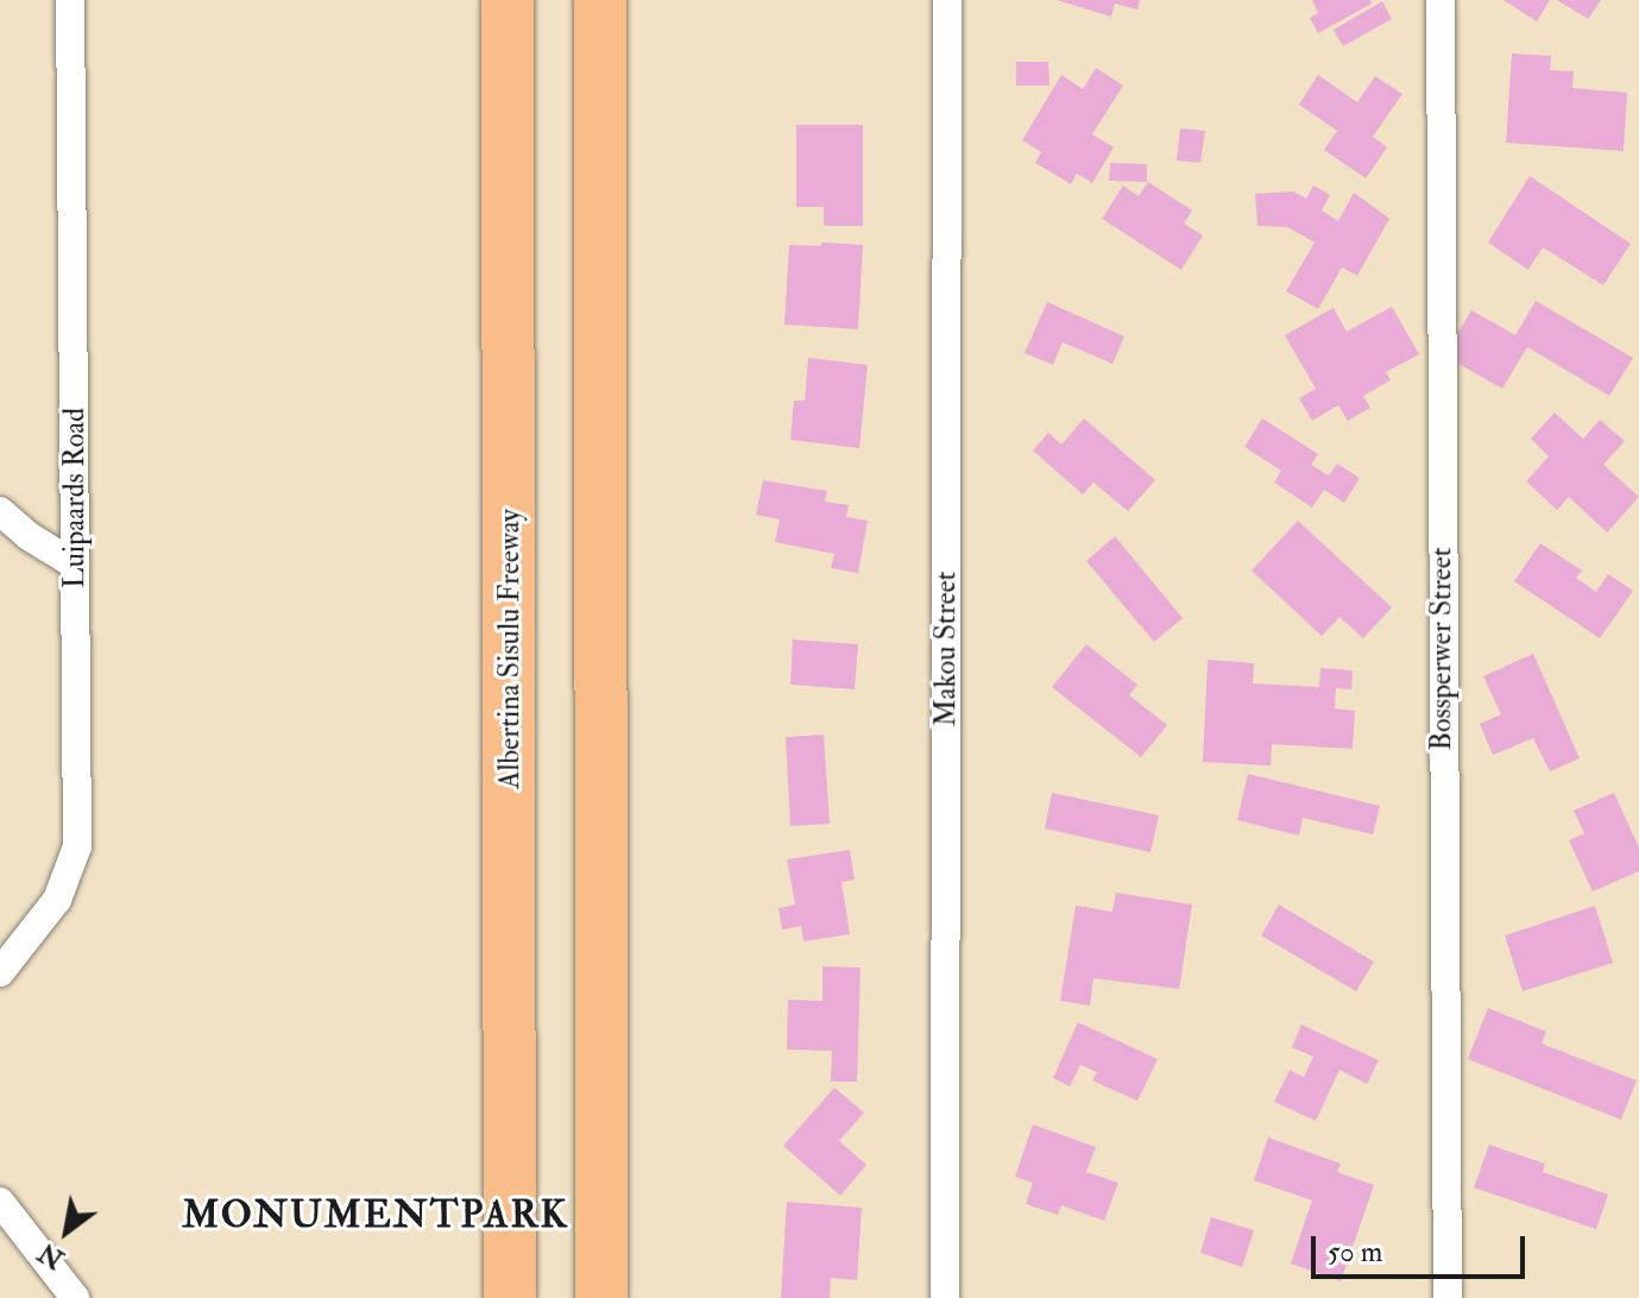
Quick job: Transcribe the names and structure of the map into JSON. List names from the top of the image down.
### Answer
{
  "streets": {
    "highway": ["Albertina Sisulu Freeway"],
    "street": ["Luipaards Road", "Makou Street", "Bossperwer Street"]
  },
  "districts": ["MONUMENTPARK"],
  "scale_bar": "50 m",
  "north": "bottom left"
}
